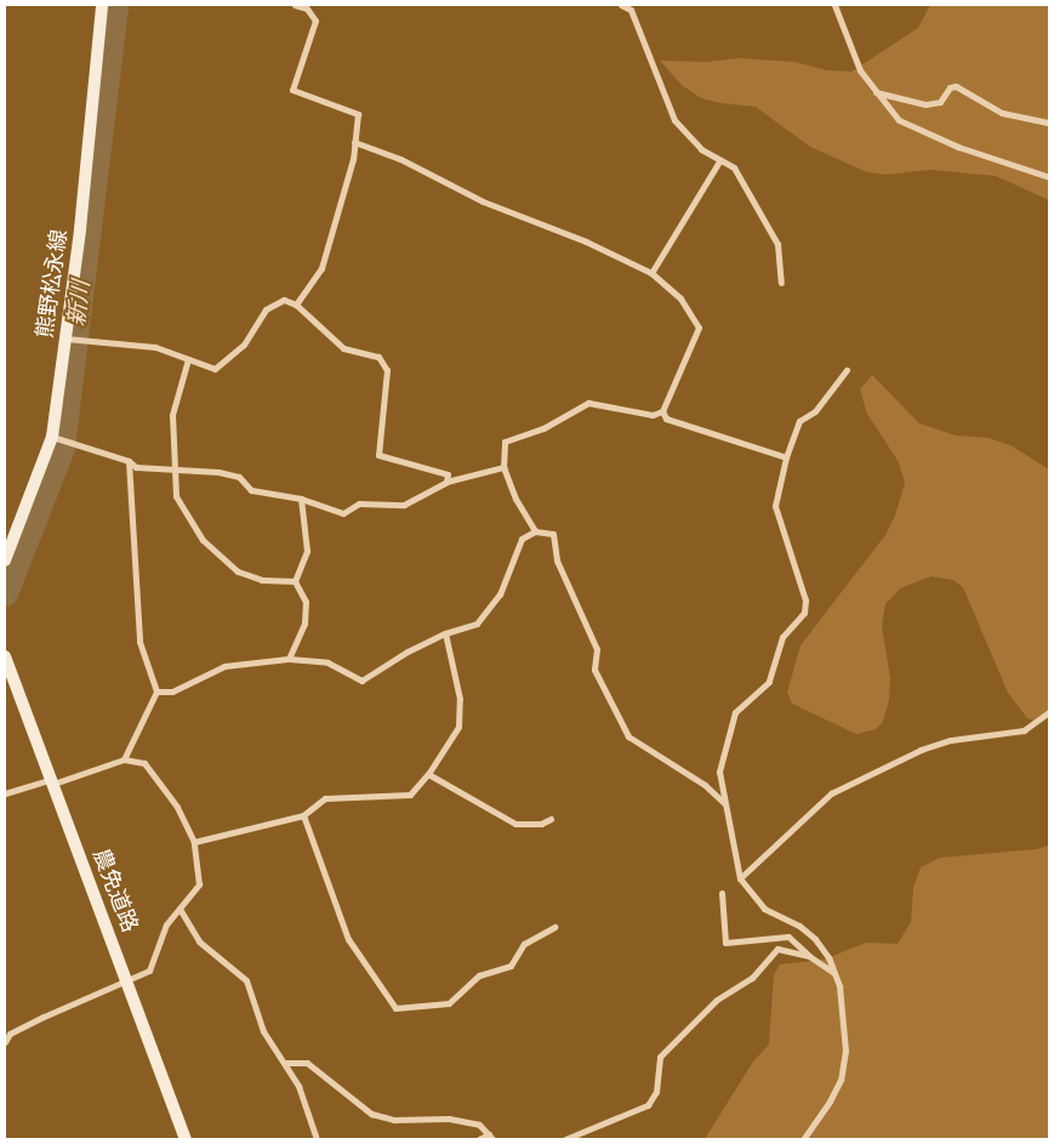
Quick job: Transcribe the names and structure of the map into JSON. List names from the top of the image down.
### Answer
{
  "streets": {
    "main road": ["熊野松永線", "農免道路"]
  },
  "water": ["新川"]
}
